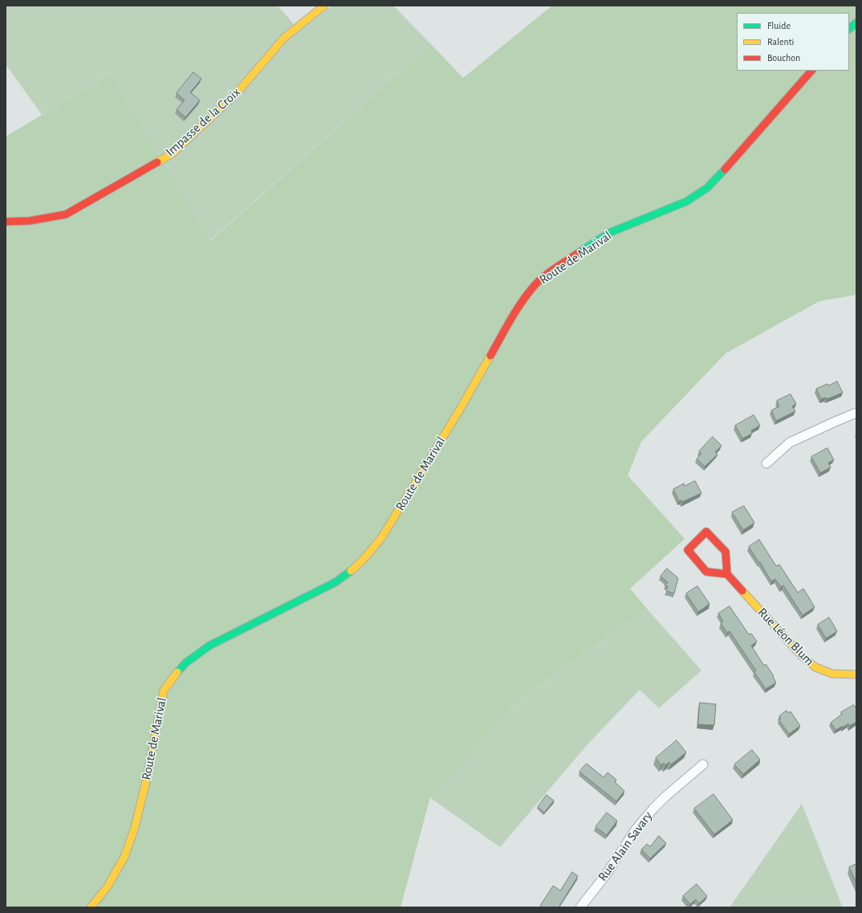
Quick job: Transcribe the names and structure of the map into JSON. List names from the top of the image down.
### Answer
{
  "streets": {
    "main road": ["Impasse de la Croix", "Route de Marival", "Rue Léon Blum"],
    "street": ["Rue Alain Savary"]
  },
  "legend": ["Fluide", "Ralenti", "Bouchon"]
}
